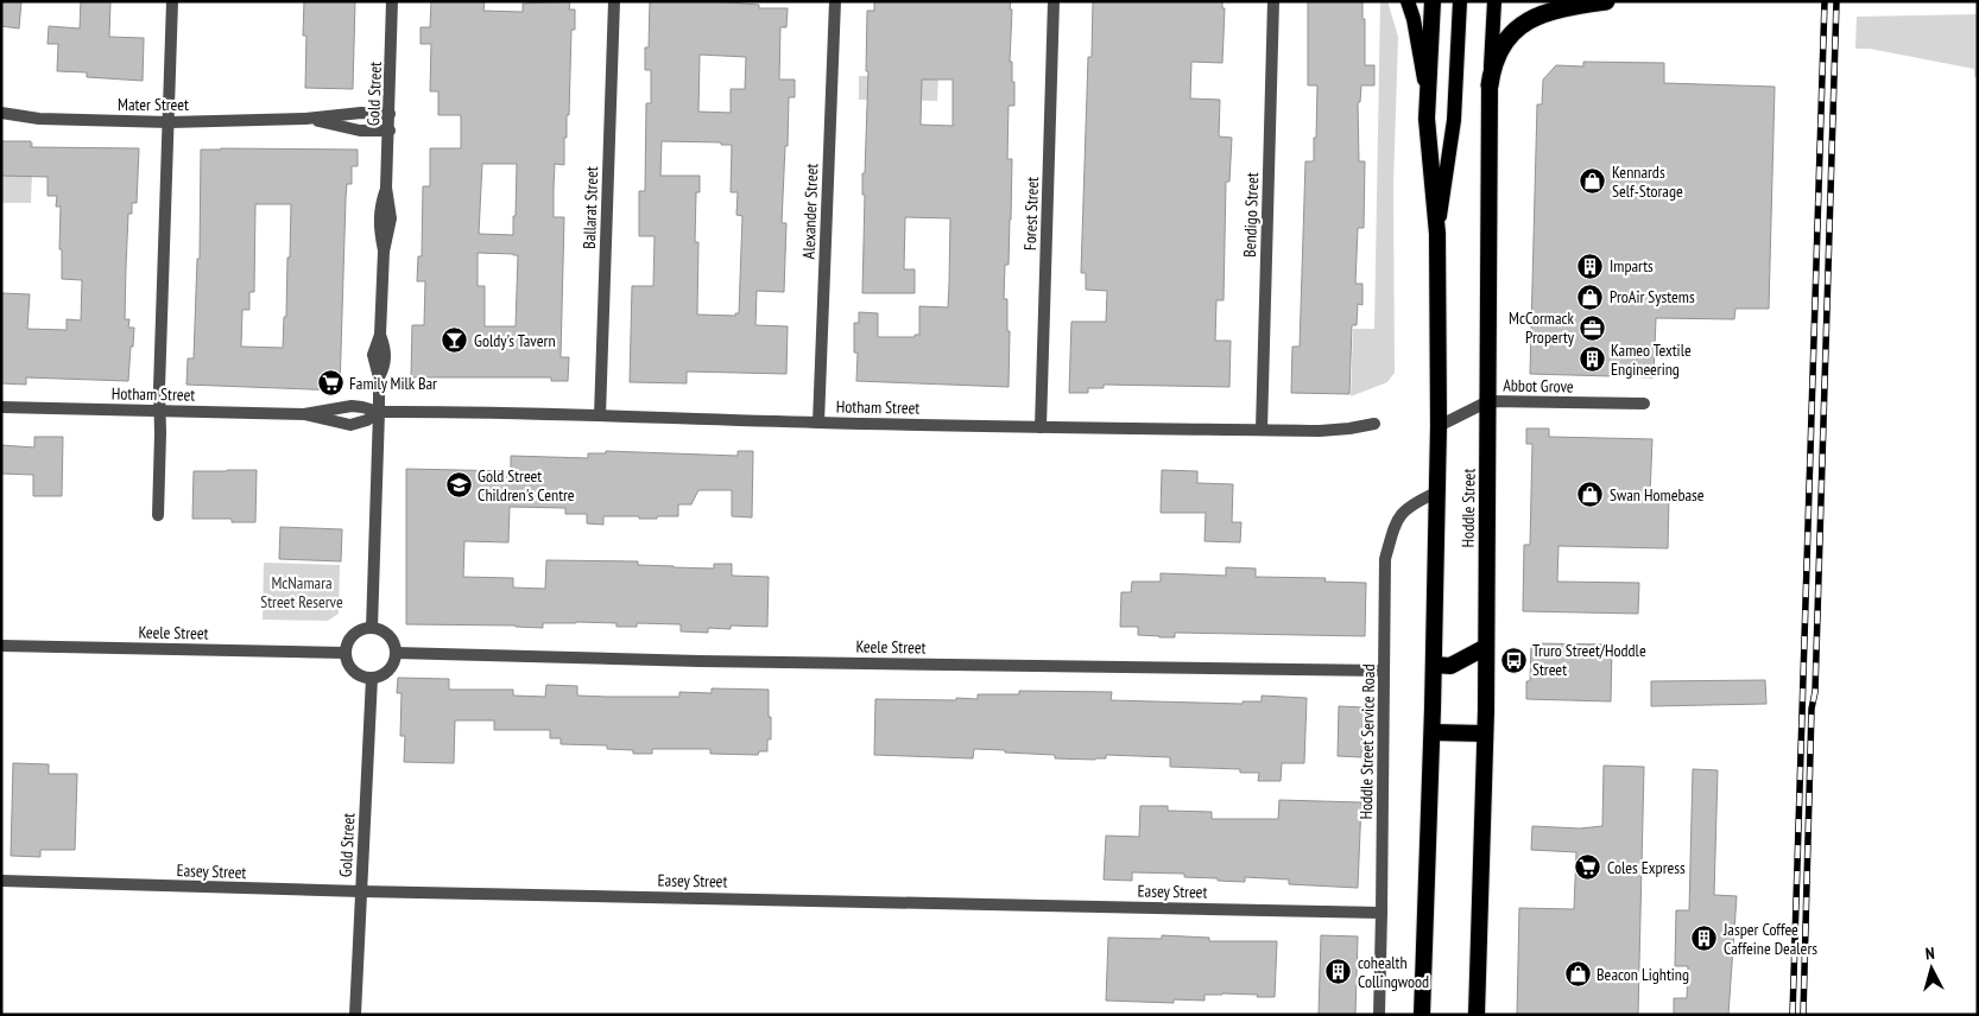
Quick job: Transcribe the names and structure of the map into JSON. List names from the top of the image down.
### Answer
{
  "streets": {
    "highway": ["Hoddle Street"],
    "street": [
      "Gold Street",
      "Mater Street",
      "Ballarat Street",
      "Alexander Street",
      "Forest Street",
      "Bendigo Street",
      "Abbot Grove",
      "Hotham Street",
      "Keele Street",
      "Hoddle Street Service Road",
      "Easey Street"
    ]
  },
  "crossings": [
    ["Gold Street", "Mater Street"],
    ["Gold Street", "Hotham Street"],
    ["Gold Street", "Keele Street"],
    ["Gold Street", "Easey Street"],
    ["Ballarat Street", "Hotham Street"],
    ["Alexander Street", "Hotham Street"],
    ["Forest Street", "Hotham Street"],
    ["Bendigo Street", "Hotham Street"],
    ["Abbot Grove", "Hoddle Street"],
    ["Hoddle Street", "Hoddle Street Service Road"],
    ["Keele Street", "Hoddle Street Service Road"],
    ["Hoddle Street Service Road", "Easey Street"]
  ],
  "parks": ["McNamara Street Reserve"],
  "places": {
    "shop": [
      "Kennards Self-Storage",
      "ProAir Systems",
      "Swan Homebase",
      "Beacon Lighting"
    ],
    "building": [
      "Imparts",
      "Kameo Textile Engineering",
      "Jasper Coffee Caffeine Dealers",
      "cohealth Collingwood"
    ],
    "office": ["McCormack Property"],
    "bar": ["Goldy's Tavern"],
    "supermarket": ["Family Milk Bar", "Coles Express"],
    "school or university": ["Gold Street Children's Centre"],
    "bus stop": ["Truro Street/Hoddle Street"]
  },
  "north": "top"
}
